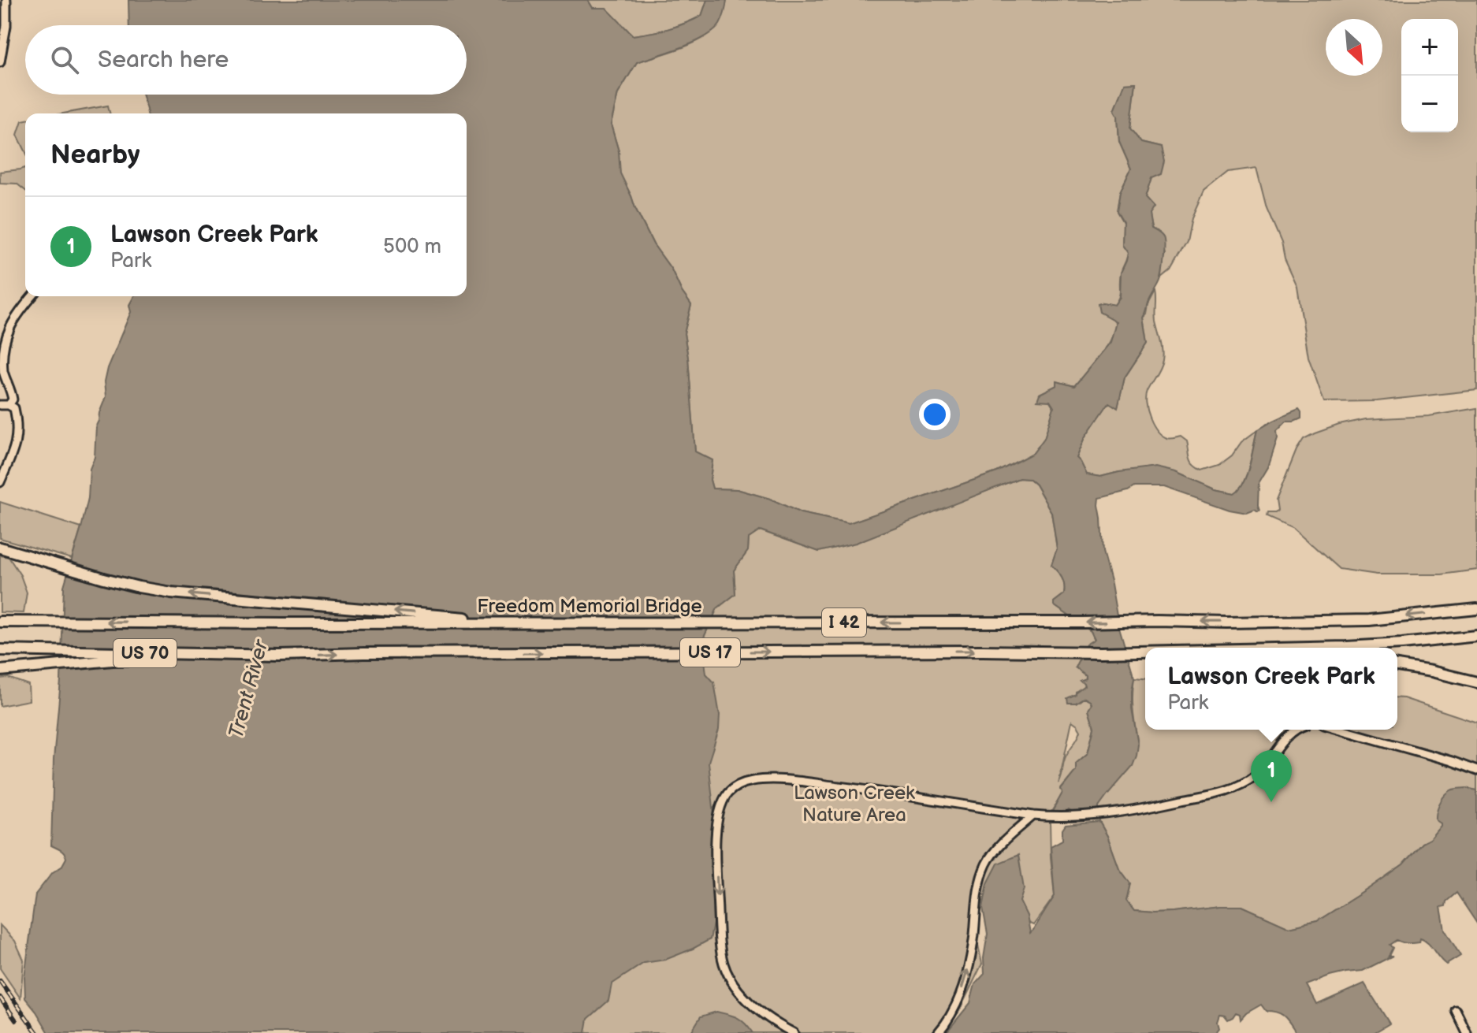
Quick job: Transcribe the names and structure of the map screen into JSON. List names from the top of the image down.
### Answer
{
  "streets": {
    "highway": [
      "Freedom Memorial Bridge",
      "I 42",
      "US 17",
      "US 70"
    ]
  },
  "crossings": [
    ["US 17", "US 70"]
  ],
  "water": ["Trent River"],
  "parks": ["Lawson Creek Nature Area"],
  "north": "bottom right",
  "page": {
    "map_buttons": ["+", "−"],
    "search": "Search here",
    "heading": "Nearby",
    "list": [
      {
        "mark": "1",
        "name": "Lawson Creek Park",
        "note": "Park",
        "value": "500 m"
      }
    ],
    "popup": ["Lawson Creek Park", "Park"],
    "pins": "1"
  }
}
